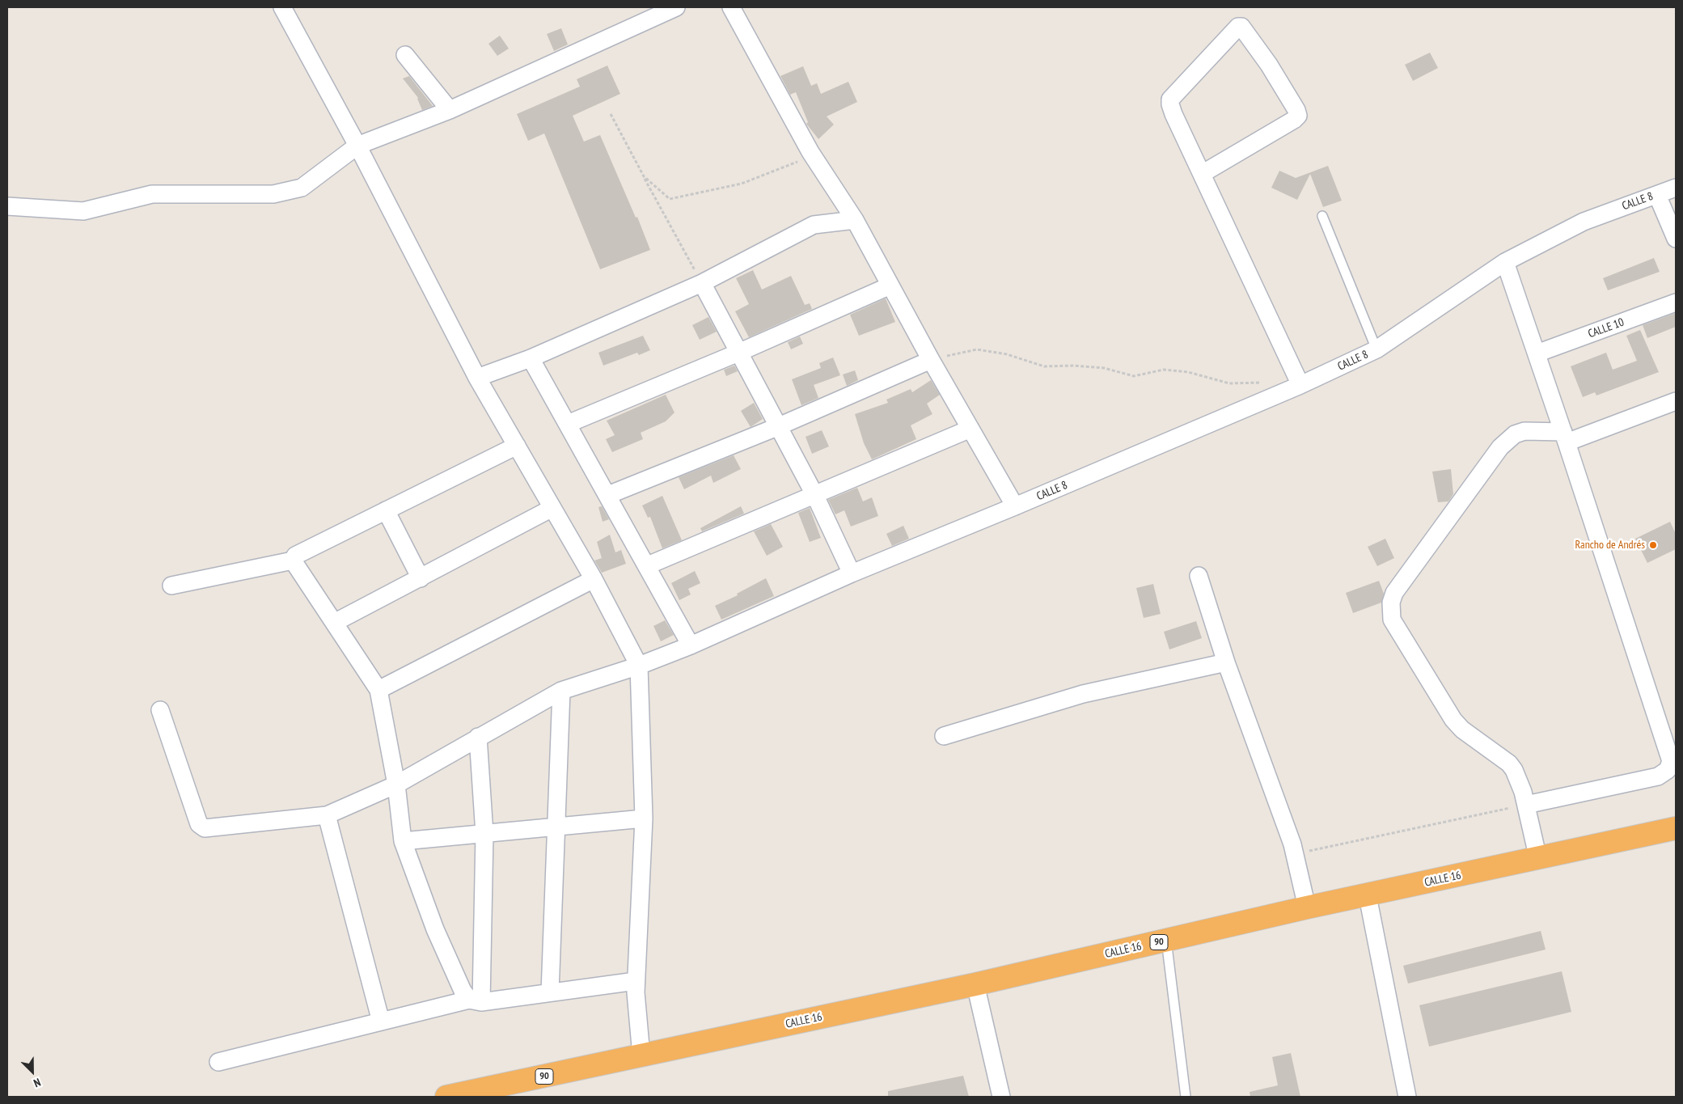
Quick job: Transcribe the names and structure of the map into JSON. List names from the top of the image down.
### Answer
{
  "streets": {
    "highway": ["CALLE 16", "90"],
    "street": ["CALLE 8", "CALLE 10"]
  },
  "crossings": [
    ["CALLE 16", "90"]
  ],
  "places": ["Rancho de Andrés"],
  "north": "bottom right"
}
